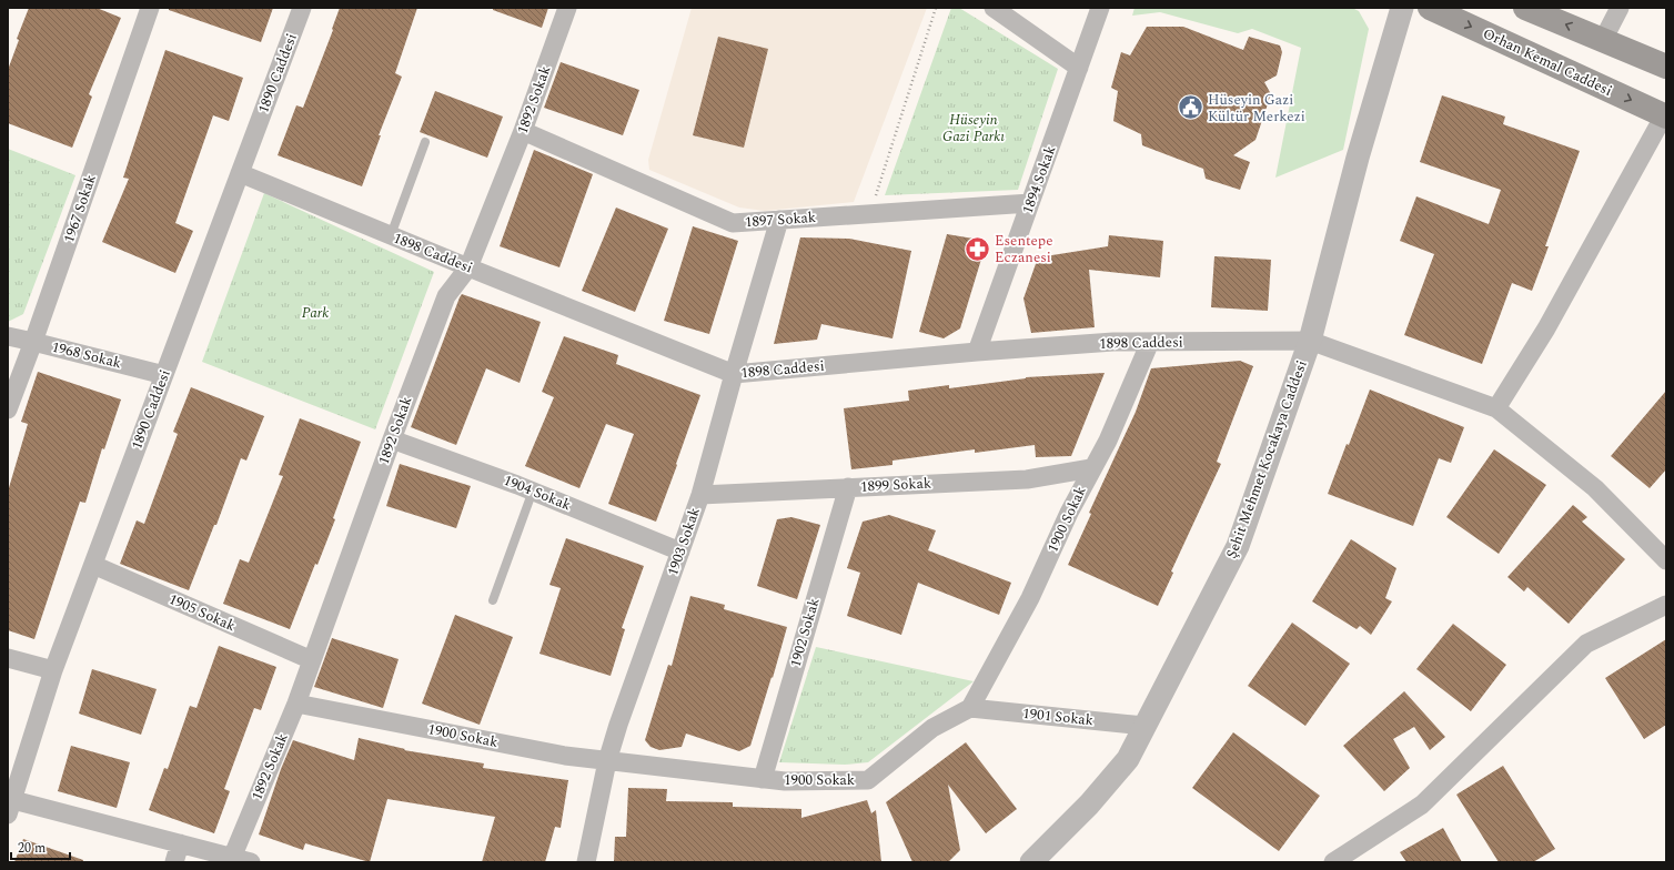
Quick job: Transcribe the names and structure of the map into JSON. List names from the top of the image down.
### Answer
{
  "streets": {
    "main road": ["Orhan Kemal Caddesi"],
    "street": [
      "1890 Caddesi",
      "1892 Sokak",
      "1894 Sokak",
      "1967 Sokak",
      "1897 Sokak",
      "1898 Caddesi",
      "1968 Sokak",
      "Şehit Mehmet Kocakaya Caddesi",
      "1899 Sokak",
      "1904 Sokak",
      "1900 Sokak",
      "1903 Sokak",
      "1905 Sokak",
      "1902 Sokak",
      "1901 Sokak"
    ]
  },
  "crossings": [
    ["1890 Caddesi", "1898 Caddesi"],
    ["1890 Caddesi", "1968 Sokak"],
    ["1890 Caddesi", "1905 Sokak"],
    ["1892 Sokak", "1897 Sokak"],
    ["1892 Sokak", "1898 Caddesi"],
    ["1892 Sokak", "1904 Sokak"],
    ["1892 Sokak", "1900 Sokak"],
    ["1892 Sokak", "1905 Sokak"],
    ["1894 Sokak", "1897 Sokak"],
    ["1894 Sokak", "1898 Caddesi"],
    ["1967 Sokak", "1968 Sokak"],
    ["1897 Sokak", "1903 Sokak"],
    ["1898 Caddesi", "Şehit Mehmet Kocakaya Caddesi"],
    ["1898 Caddesi", "1900 Sokak"],
    ["1898 Caddesi", "1903 Sokak"],
    ["Şehit Mehmet Kocakaya Caddesi", "1901 Sokak"],
    ["1899 Sokak", "1900 Sokak"],
    ["1899 Sokak", "1903 Sokak"],
    ["1899 Sokak", "1902 Sokak"],
    ["1904 Sokak", "1903 Sokak"],
    ["1900 Sokak", "1903 Sokak"],
    ["1900 Sokak", "1902 Sokak"],
    ["1900 Sokak", "1901 Sokak"]
  ],
  "parks": ["Hüseyin Gazi Parkı", "Park"],
  "places": {
    "public building": ["Hüseyin Gazi Kültür Merkezi"],
    "pharmacy": ["Esentepe Eczanesi"]
  },
  "scale_bar": "20 m"
}
